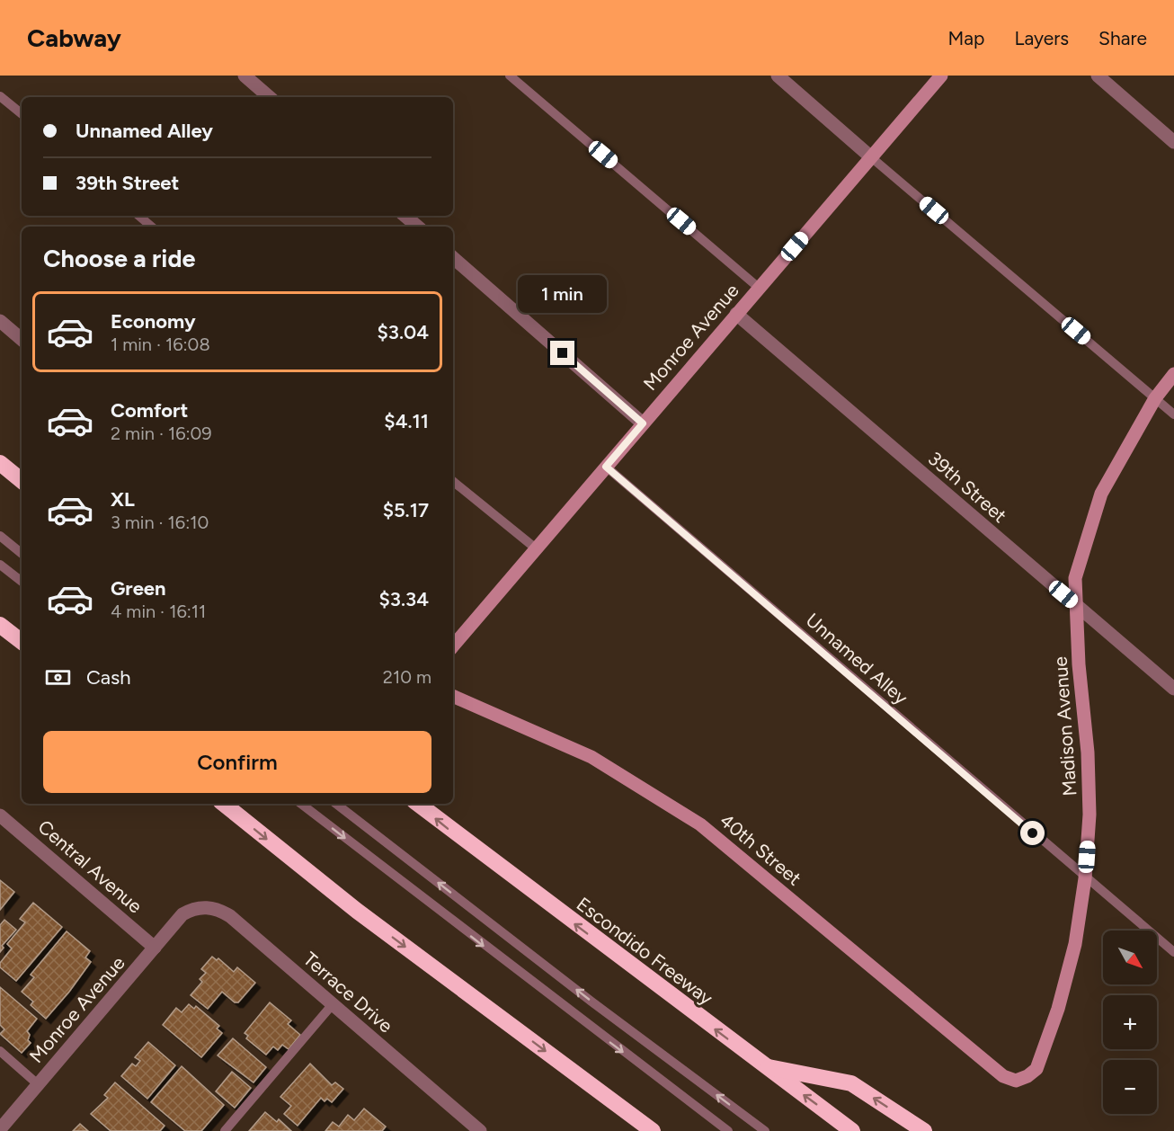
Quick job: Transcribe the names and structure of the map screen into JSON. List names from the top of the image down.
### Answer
{
  "streets": {
    "highway": ["Escondido Freeway"],
    "street": [
      "Monroe Avenue",
      "39th Street",
      "Madison Avenue",
      "40th Street",
      "Central Avenue",
      "Terrace Drive"
    ],
    "lane": ["Unnamed Alley"]
  },
  "crossings": [
    ["Monroe Avenue", "39th Street"],
    ["Monroe Avenue", "Unnamed Alley"],
    ["Monroe Avenue", "Central Avenue"],
    ["Monroe Avenue", "Terrace Drive"],
    ["39th Street", "Madison Avenue"],
    ["Unnamed Alley", "Madison Avenue"],
    ["Madison Avenue", "40th Street"]
  ],
  "north": "bottom right",
  "page": {
    "header": "Cabway",
    "nav": ["Map", "Layers", "Share"],
    "banner": ["Unnamed Alley", "39th Street"],
    "heading": "Choose a ride",
    "bubble": "1 min",
    "list": [
      {
        "name": "Economy",
        "note": "1 min · 16:08",
        "value": "$3.04"
      },
      {
        "name": "Comfort",
        "note": "2 min · 16:09",
        "value": "$4.11"
      },
      {
        "name": "XL",
        "note": "3 min · 16:10",
        "value": "$5.17"
      },
      {
        "name": "Green",
        "note": "4 min · 16:11",
        "value": "$3.34"
      }
    ],
    "pay": ["Cash", "210 m"],
    "buttons": "Confirm",
    "map_buttons": ["+", "−"]
  }
}
